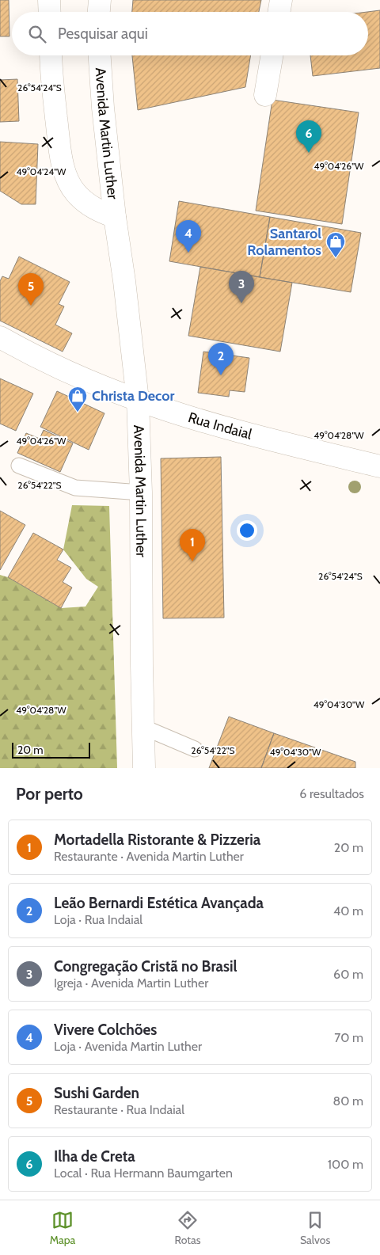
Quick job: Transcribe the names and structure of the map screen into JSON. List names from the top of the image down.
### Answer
{
  "streets": {
    "main road": ["Avenida Martin Luther", "Rua Indaial"]
  },
  "crossings": [
    ["Avenida Martin Luther", "Rua Indaial"]
  ],
  "places": {
    "shop": ["Santarol Rolamentos", "Christa Decor"]
  },
  "scale_bar": "20 m",
  "page": {
    "search": "Pesquisar aqui",
    "pins": [
      "6",
      "4",
      "3",
      "5",
      "2",
      "1"
    ],
    "scale": "20 m",
    "heading": ["Por perto", "6 resultados"],
    "list": [
      {
        "mark": "1",
        "name": "Mortadella Ristorante & Pizzeria",
        "note": "Restaurante · Avenida Martin Luther",
        "value": "20 m"
      },
      {
        "mark": "2",
        "name": "Leão Bernardi Estética Avançada",
        "note": "Loja · Rua Indaial",
        "value": "40 m"
      },
      {
        "mark": "3",
        "name": "Congregação Cristã no Brasil",
        "note": "Igreja · Avenida Martin Luther",
        "value": "60 m"
      },
      {
        "mark": "4",
        "name": "Vivere Colchões",
        "note": "Loja · Avenida Martin Luther",
        "value": "70 m"
      },
      {
        "mark": "5",
        "name": "Sushi Garden",
        "note": "Restaurante · Rua Indaial",
        "value": "80 m"
      },
      {
        "mark": "6",
        "name": "Ilha de Creta",
        "note": "Local · Rua Hermann Baumgarten",
        "value": "100 m"
      }
    ],
    "nav": ["Mapa", "Rotas", "Salvos"]
  },
  "coordinates": [
    "26°54'24\"S",
    "49°04'26\"W",
    "49°04'24\"W",
    "49°04'28\"W",
    "26°54'22\"S",
    "49°04'30\"W"
  ]
}
